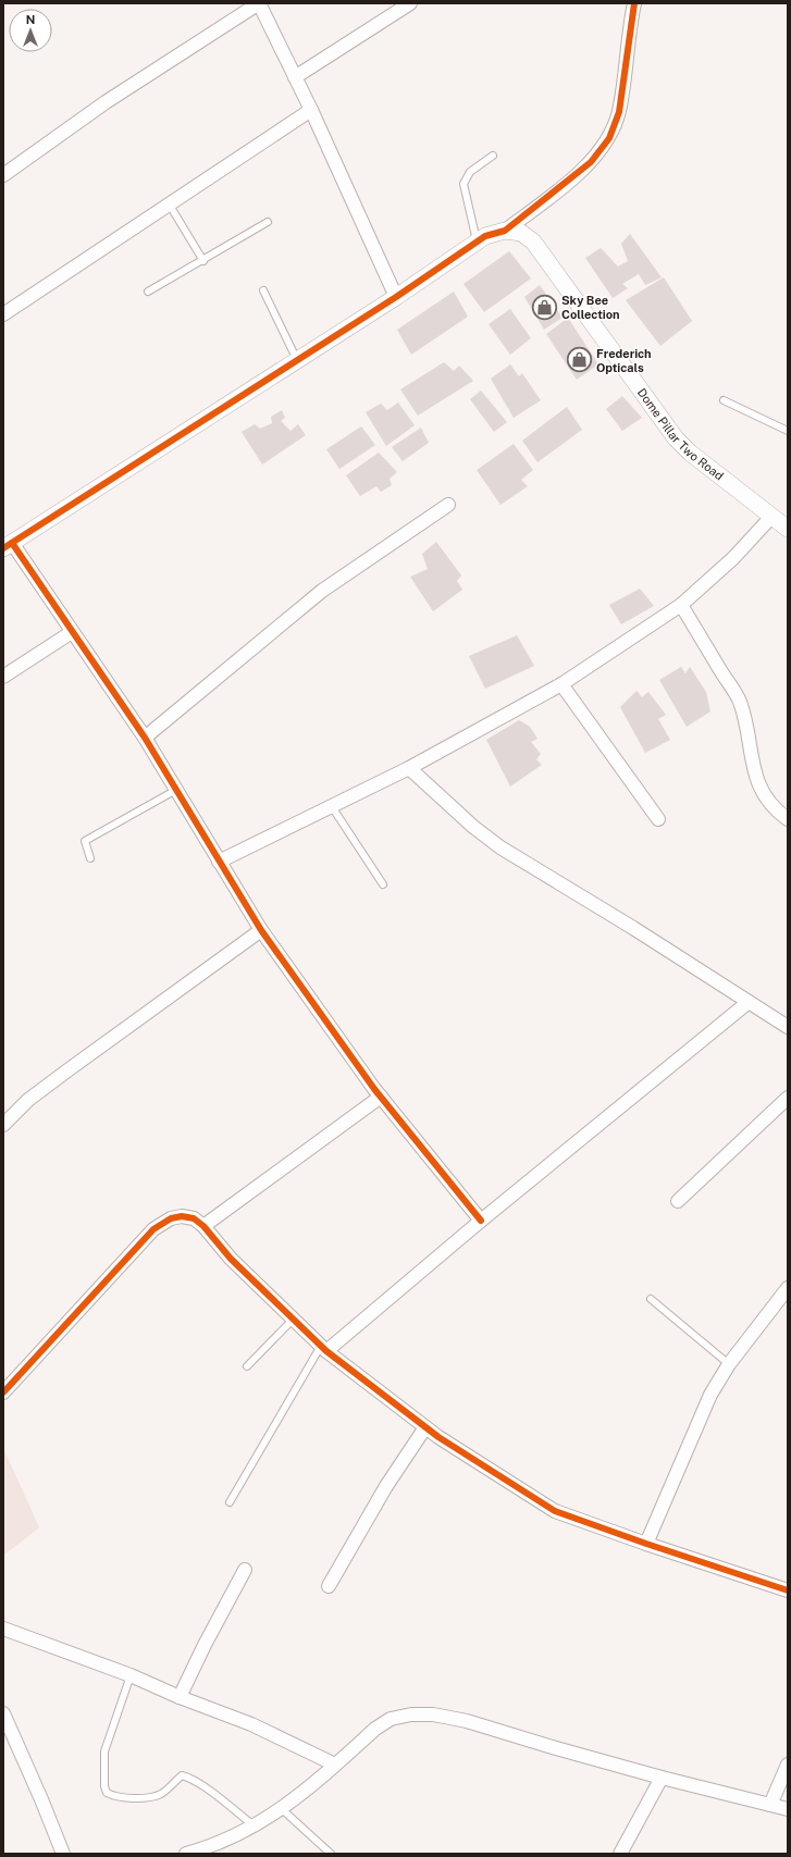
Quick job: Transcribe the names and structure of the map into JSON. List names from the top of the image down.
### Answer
{
  "streets": {
    "street": ["Dome Pillar Two Road"]
  },
  "places": {
    "shop": ["Sky Bee Collection", "Frederich Opticals"]
  },
  "north": "top"
}
